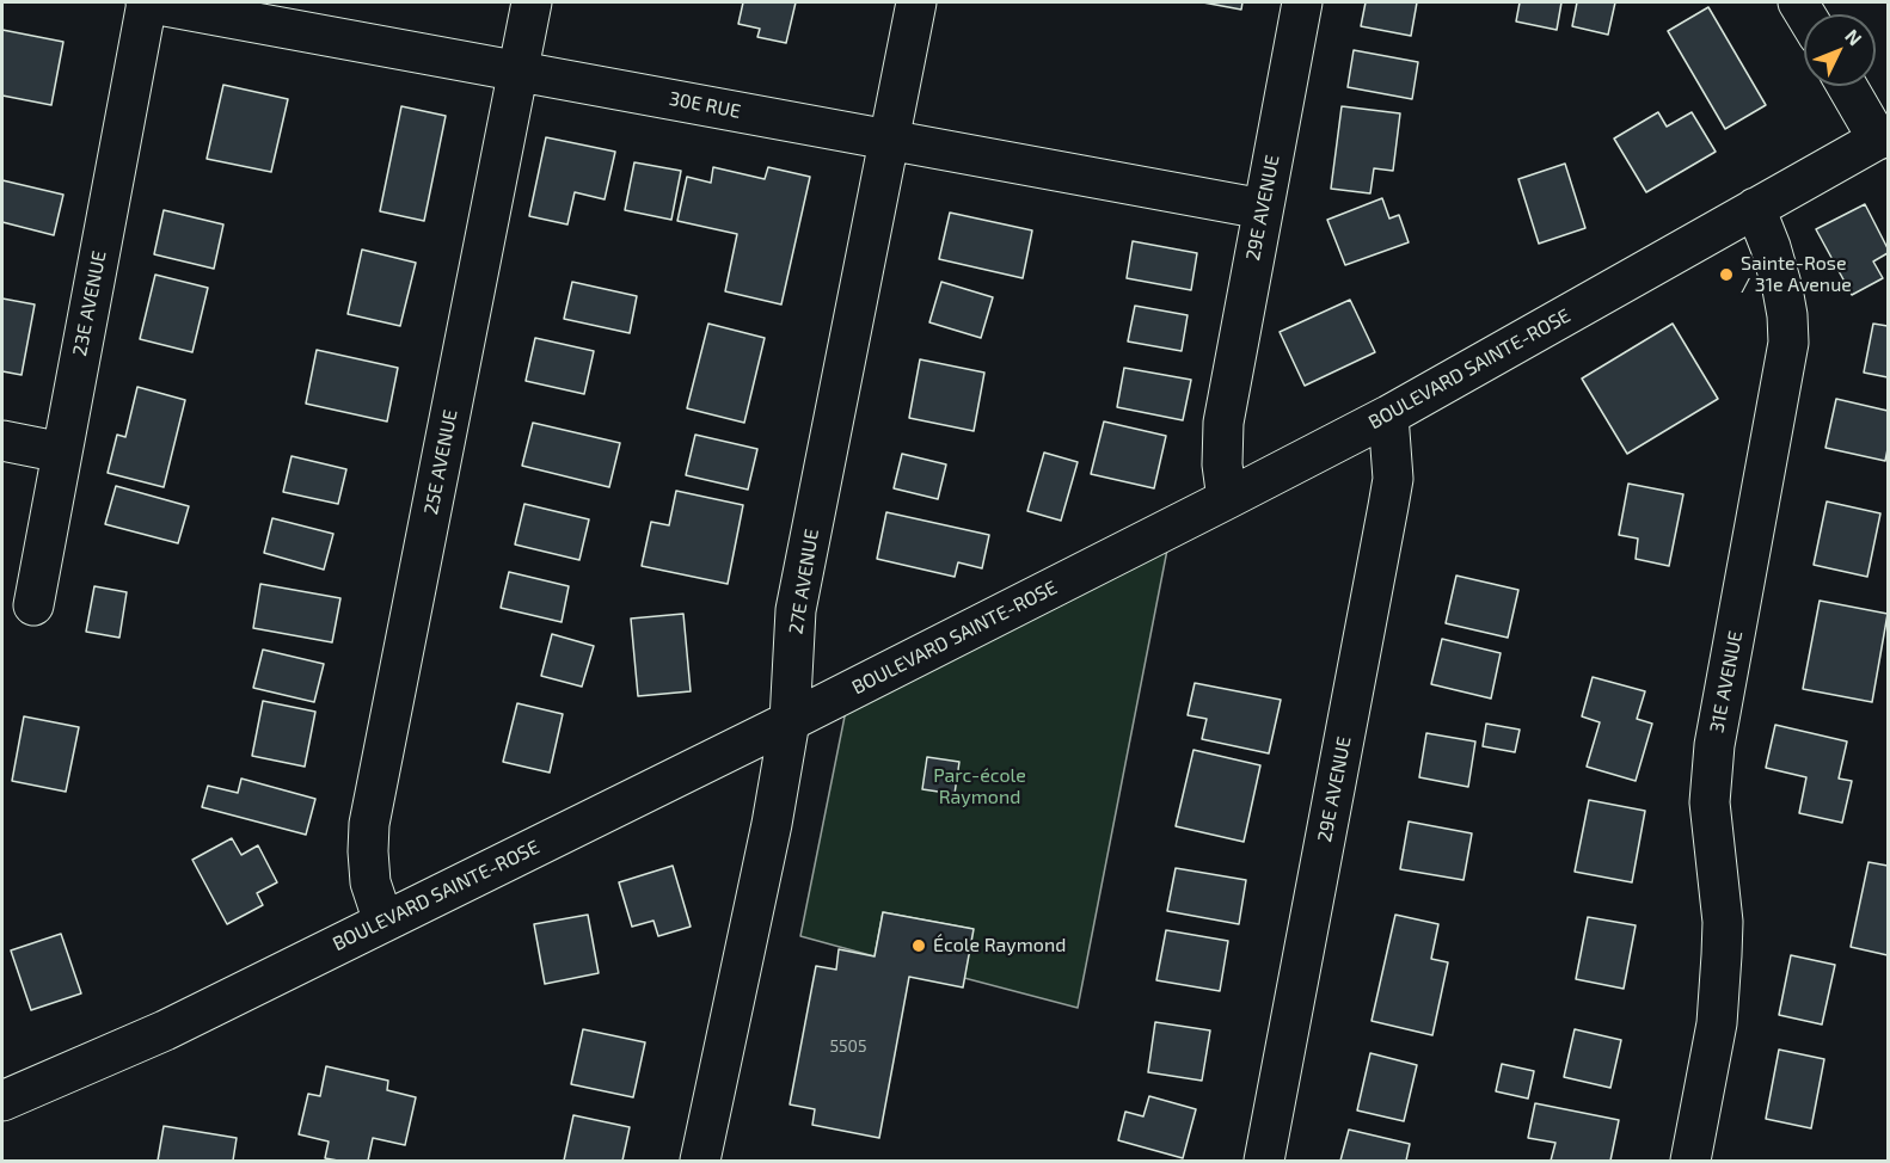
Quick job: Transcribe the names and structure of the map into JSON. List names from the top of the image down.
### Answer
{
  "streets": {
    "street": [
      "30E RUE",
      "29E AVENUE",
      "23E AVENUE",
      "BOULEVARD SAINTE-ROSE",
      "25E AVENUE",
      "27E AVENUE",
      "31E AVENUE"
    ]
  },
  "crossings": [
    ["30E RUE", "29E AVENUE"],
    ["30E RUE", "23E AVENUE"],
    ["30E RUE", "25E AVENUE"],
    ["30E RUE", "27E AVENUE"],
    ["29E AVENUE", "BOULEVARD SAINTE-ROSE"],
    ["BOULEVARD SAINTE-ROSE", "25E AVENUE"],
    ["BOULEVARD SAINTE-ROSE", "27E AVENUE"],
    ["BOULEVARD SAINTE-ROSE", "31E AVENUE"]
  ],
  "parks": ["Parc-école Raymond"],
  "places": ["Sainte-Rose / 31e Avenue", "École Raymond"],
  "house_numbers": ["5505"],
  "north": "top right"
}
